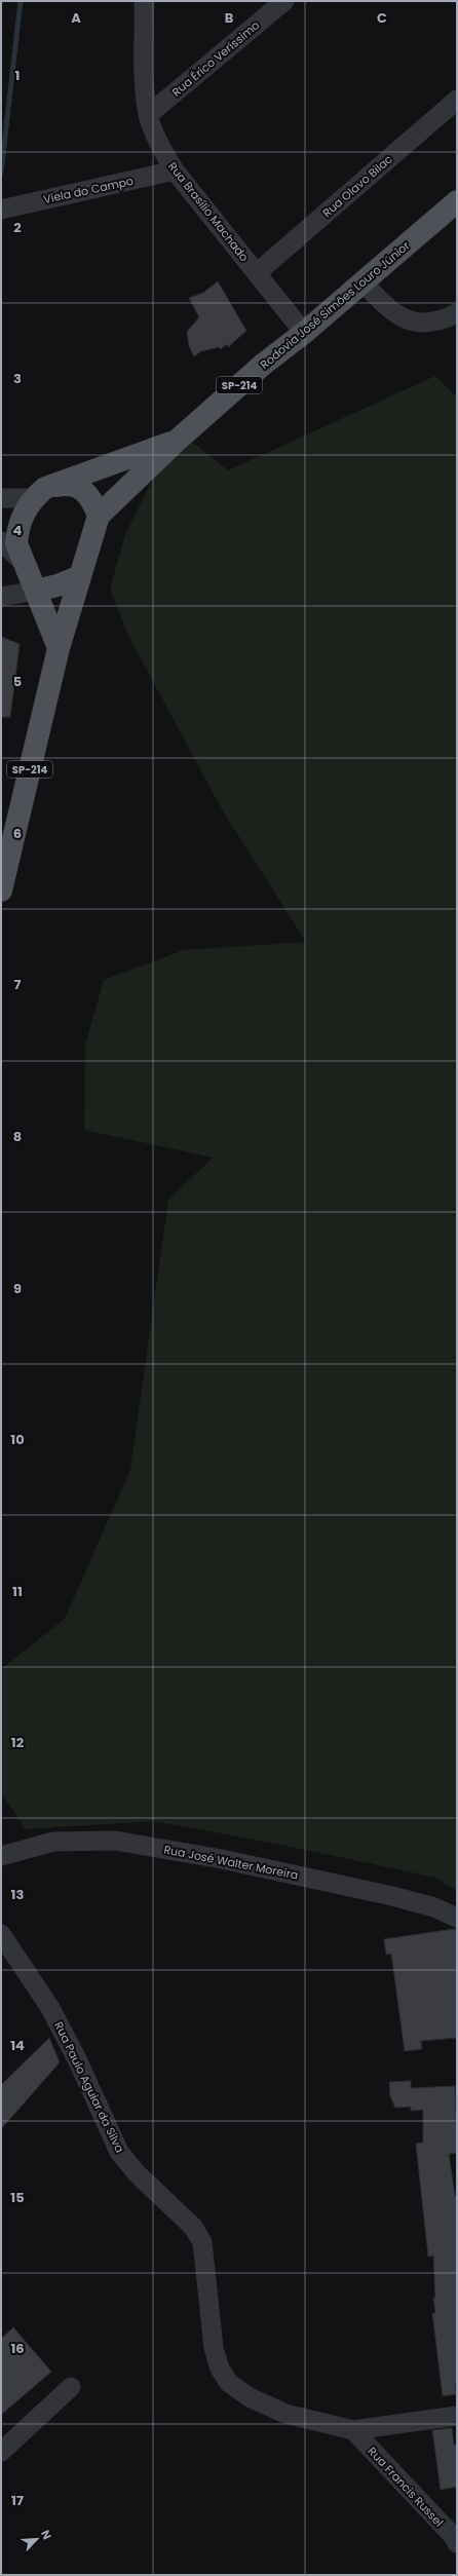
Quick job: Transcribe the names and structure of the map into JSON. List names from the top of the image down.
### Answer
{
  "streets": {
    "main road": ["Rodovia José Simões Louro Júnior", "SP-214"],
    "street": [
      "Rua Érico Veríssimo",
      "Rua Olavo Bilac",
      "Viela do Campo",
      "Rua Brasílio Machado",
      "Rua José Walter Moreira",
      "Rua Paulo Aguiar da Silva",
      "Rua Francis Russel"
    ]
  },
  "crossings": [
    ["Rua Érico Veríssimo", "Rua Brasílio Machado"],
    ["Rua Olavo Bilac", "Rua Brasílio Machado"],
    ["Viela do Campo", "Rua Brasílio Machado"],
    ["Rua Brasílio Machado", "Rodovia José Simões Louro Júnior"],
    ["Rua Paulo Aguiar da Silva", "Rua Francis Russel"]
  ],
  "north": "top right",
  "grid": {
    "columns": ["A", "B", "C"],
    "rows": [
      "1",
      "2",
      "3",
      "4",
      "5",
      "6",
      "7",
      "8",
      "9",
      "10",
      "11",
      "12",
      "13",
      "14",
      "15",
      "16",
      "17"
    ]
  }
}
